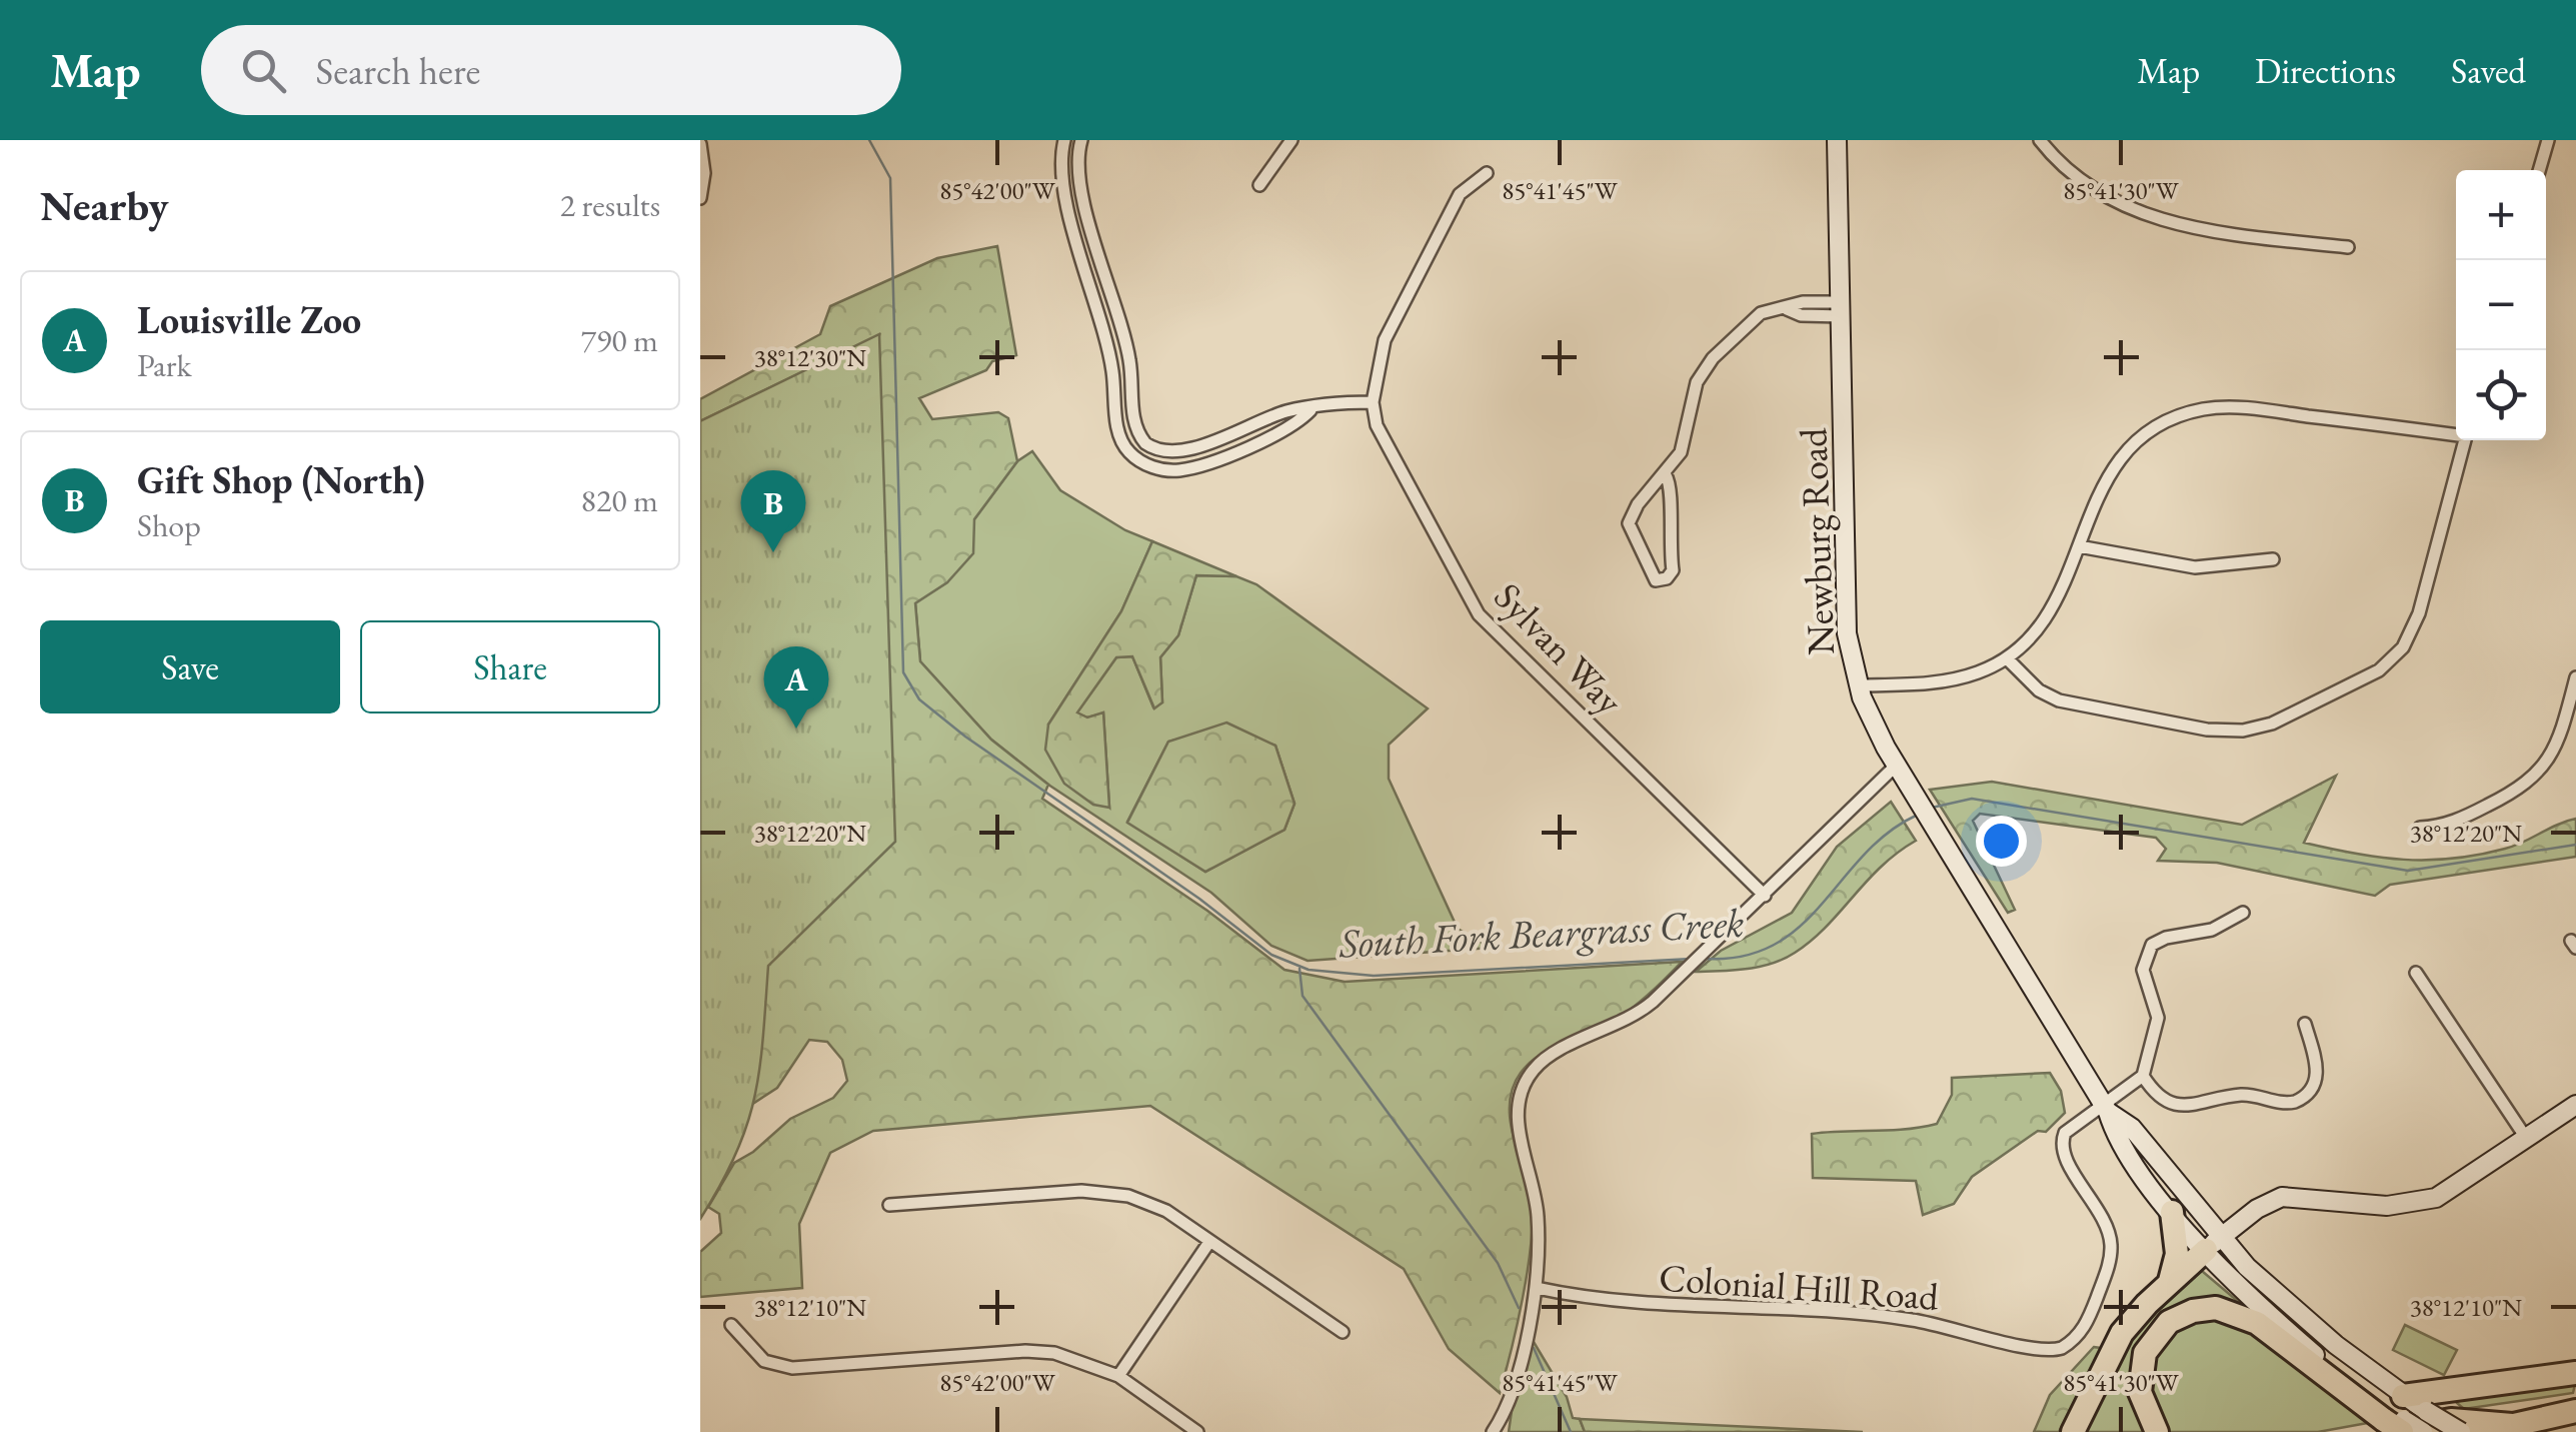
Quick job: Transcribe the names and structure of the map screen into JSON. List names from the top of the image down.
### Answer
{
  "streets": {
    "main road": ["Newburg Road"],
    "street": ["Sylvan Way", "Colonial Hill Road"]
  },
  "crossings": [
    ["Newburg Road", "Colonial Hill Road"]
  ],
  "water": ["South Fork Beargrass Creek"],
  "page": {
    "header": "Map",
    "search": "Search here",
    "nav": ["Map", "Directions", "Saved"],
    "heading": ["Nearby", "2 results"],
    "map_buttons": ["+", "−"],
    "list": [
      {
        "mark": "A",
        "name": "Louisville Zoo",
        "note": "Park",
        "value": "790 m"
      },
      {
        "mark": "B",
        "name": "Gift Shop (North)",
        "note": "Shop",
        "value": "820 m"
      }
    ],
    "pins": ["B", "A"],
    "buttons": ["Save", "Share"]
  },
  "coordinates": [
    "85°42'00\"W",
    "85°41'45\"W",
    "85°41'30\"W",
    "38°12'30\"N",
    "38°12'20\"N",
    "38°12'10\"N"
  ]
}
